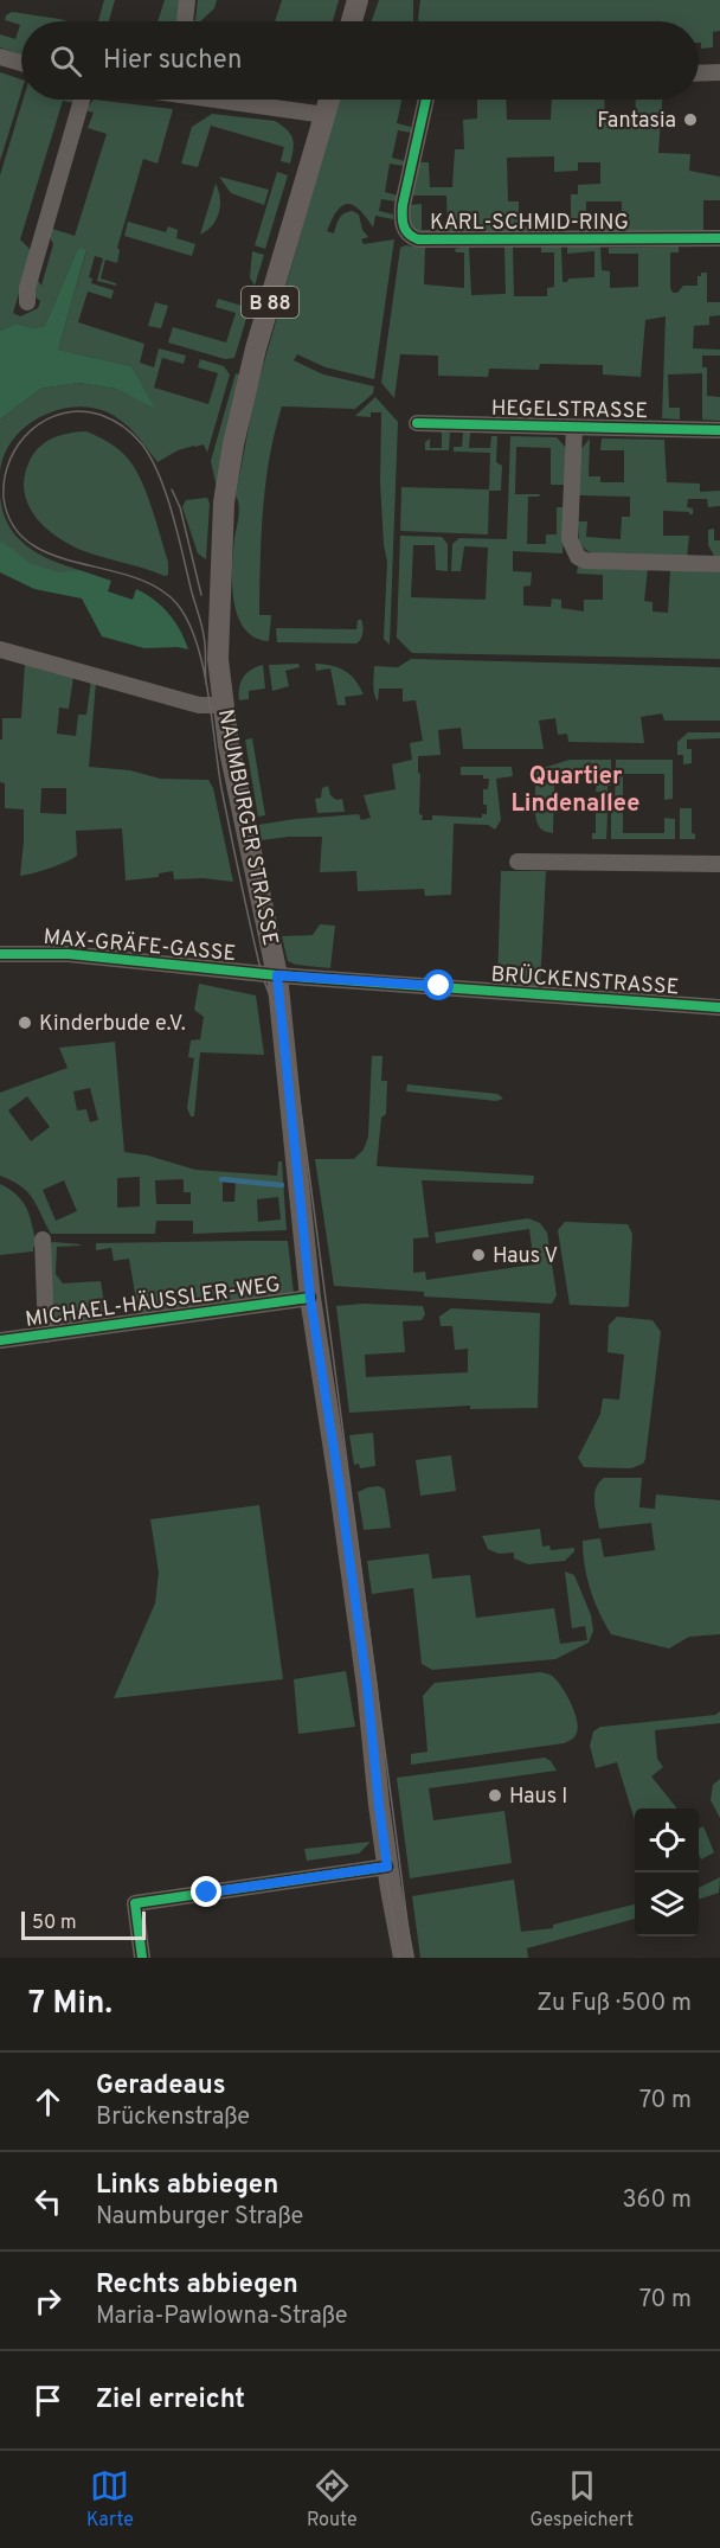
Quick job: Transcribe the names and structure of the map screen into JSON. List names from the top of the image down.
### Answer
{
  "streets": {
    "main road": ["B 88", "NAUMBURGER STRASSE"],
    "street": [
      "KARL-SCHMID-RING",
      "HEGELSTRASSE",
      "MAX-GRÄFE-GASSE",
      "BRÜCKENSTRASSE",
      "MICHAEL-HÄUSSLER-WEG"
    ]
  },
  "crossings": [
    ["NAUMBURGER STRASSE", "MAX-GRÄFE-GASSE"],
    ["NAUMBURGER STRASSE", "BRÜCKENSTRASSE"],
    ["NAUMBURGER STRASSE", "MICHAEL-HÄUSSLER-WEG"],
    ["MAX-GRÄFE-GASSE", "BRÜCKENSTRASSE"]
  ],
  "districts": ["Quartier Lindenallee"],
  "places": [
    "Fantasia",
    "Kinderbude e.V.",
    "Haus V",
    "Haus I"
  ],
  "scale_bar": "50 m",
  "page": {
    "search": "Hier suchen",
    "scale": "50 m",
    "heading": ["7 Min.", "Zu Fuß · 500 m"],
    "list": [
      ["Geradeaus", "Brückenstraße", "70 m"],
      ["Links abbiegen", "Naumburger Straße", "360 m"],
      ["Rechts abbiegen", "Maria-Pawlowna-Straße", "70 m"],
      "Ziel erreicht"
    ],
    "nav": ["Karte", "Route", "Gespeichert"]
  }
}
